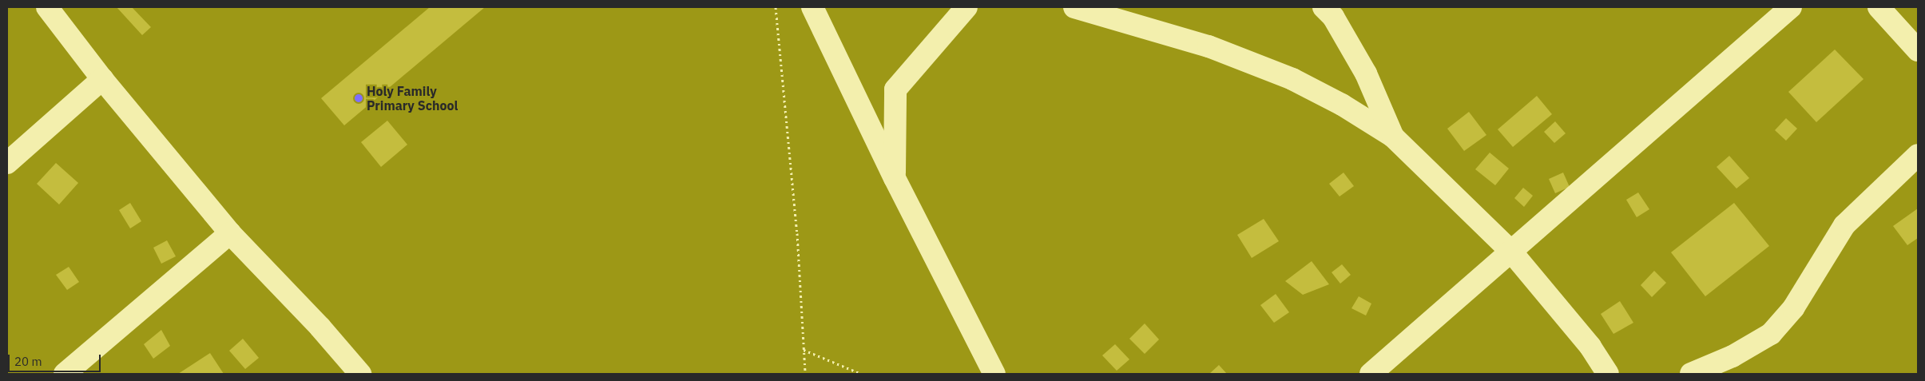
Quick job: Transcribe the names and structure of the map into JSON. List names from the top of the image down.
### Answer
{
  "places": ["Holy Family Primary School"],
  "scale_bar": "20 m"
}
